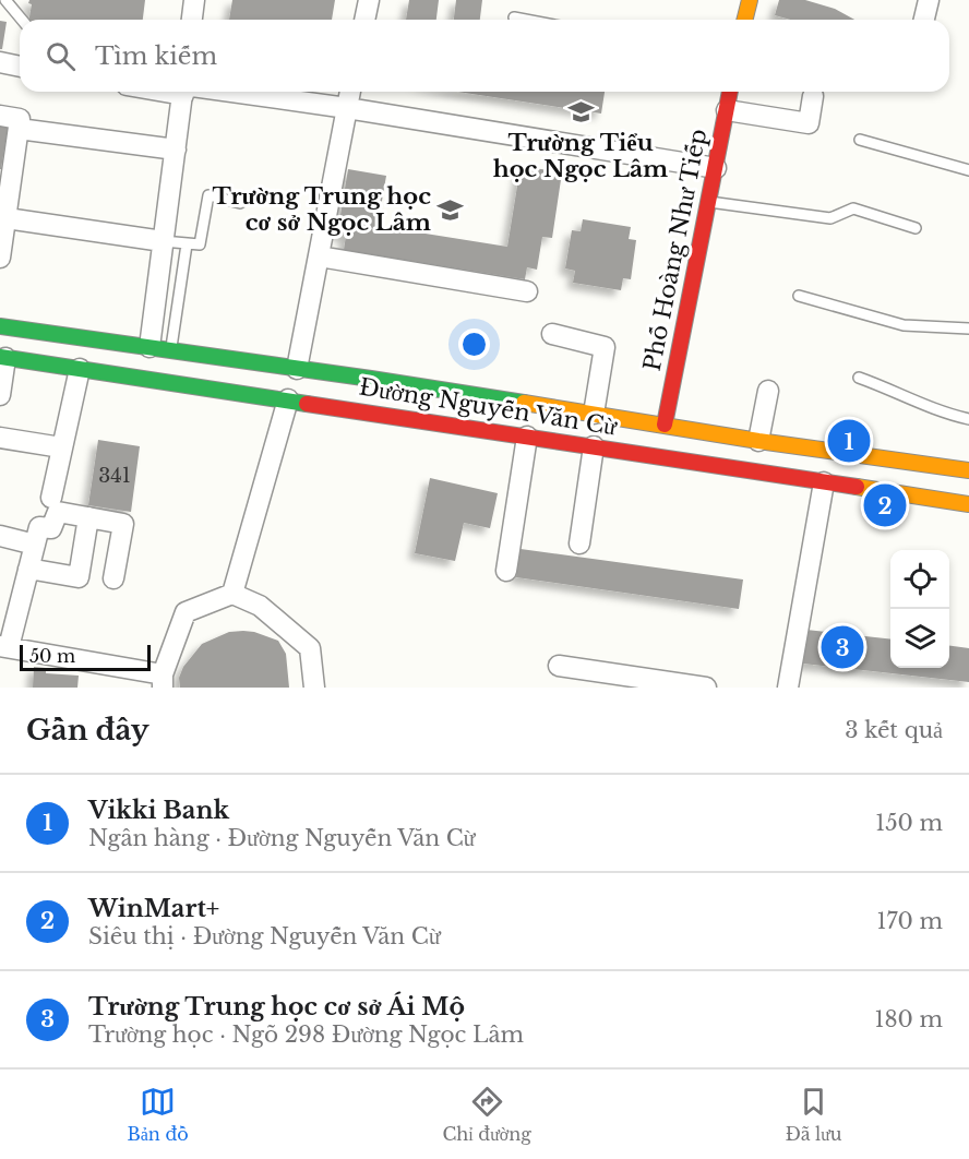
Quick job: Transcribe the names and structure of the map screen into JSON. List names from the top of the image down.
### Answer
{
  "streets": {
    "main road": ["Phố Hoàng Như Tiếp", "Đường Nguyễn Văn Cừ"]
  },
  "crossings": [
    ["Phố Hoàng Như Tiếp", "Đường Nguyễn Văn Cừ"]
  ],
  "places": {
    "school or university": ["Trường Tiểu học Ngọc Lâm", "Trường Trung học cơ sở Ngọc Lâm"]
  },
  "house_numbers": ["341"],
  "scale_bar": "50 m",
  "page": {
    "search": "Tìm kiếm",
    "pins": ["1", "2", "3"],
    "scale": "50 m",
    "heading": ["Gần đây", "3 kết quả"],
    "list": [
      {
        "mark": "1",
        "name": "Vikki Bank",
        "note": "Ngân hàng · Đường Nguyễn Văn Cừ",
        "value": "150 m"
      },
      {
        "mark": "2",
        "name": "WinMart+",
        "note": "Siêu thị · Đường Nguyễn Văn Cừ",
        "value": "170 m"
      },
      {
        "mark": "3",
        "name": "Trường Trung học cơ sở Ái Mộ",
        "note": "Trường học · Ngõ 298 Đường Ngọc Lâm",
        "value": "180 m"
      }
    ],
    "nav": ["Bản đồ", "Chỉ đường", "Đã lưu"]
  }
}
